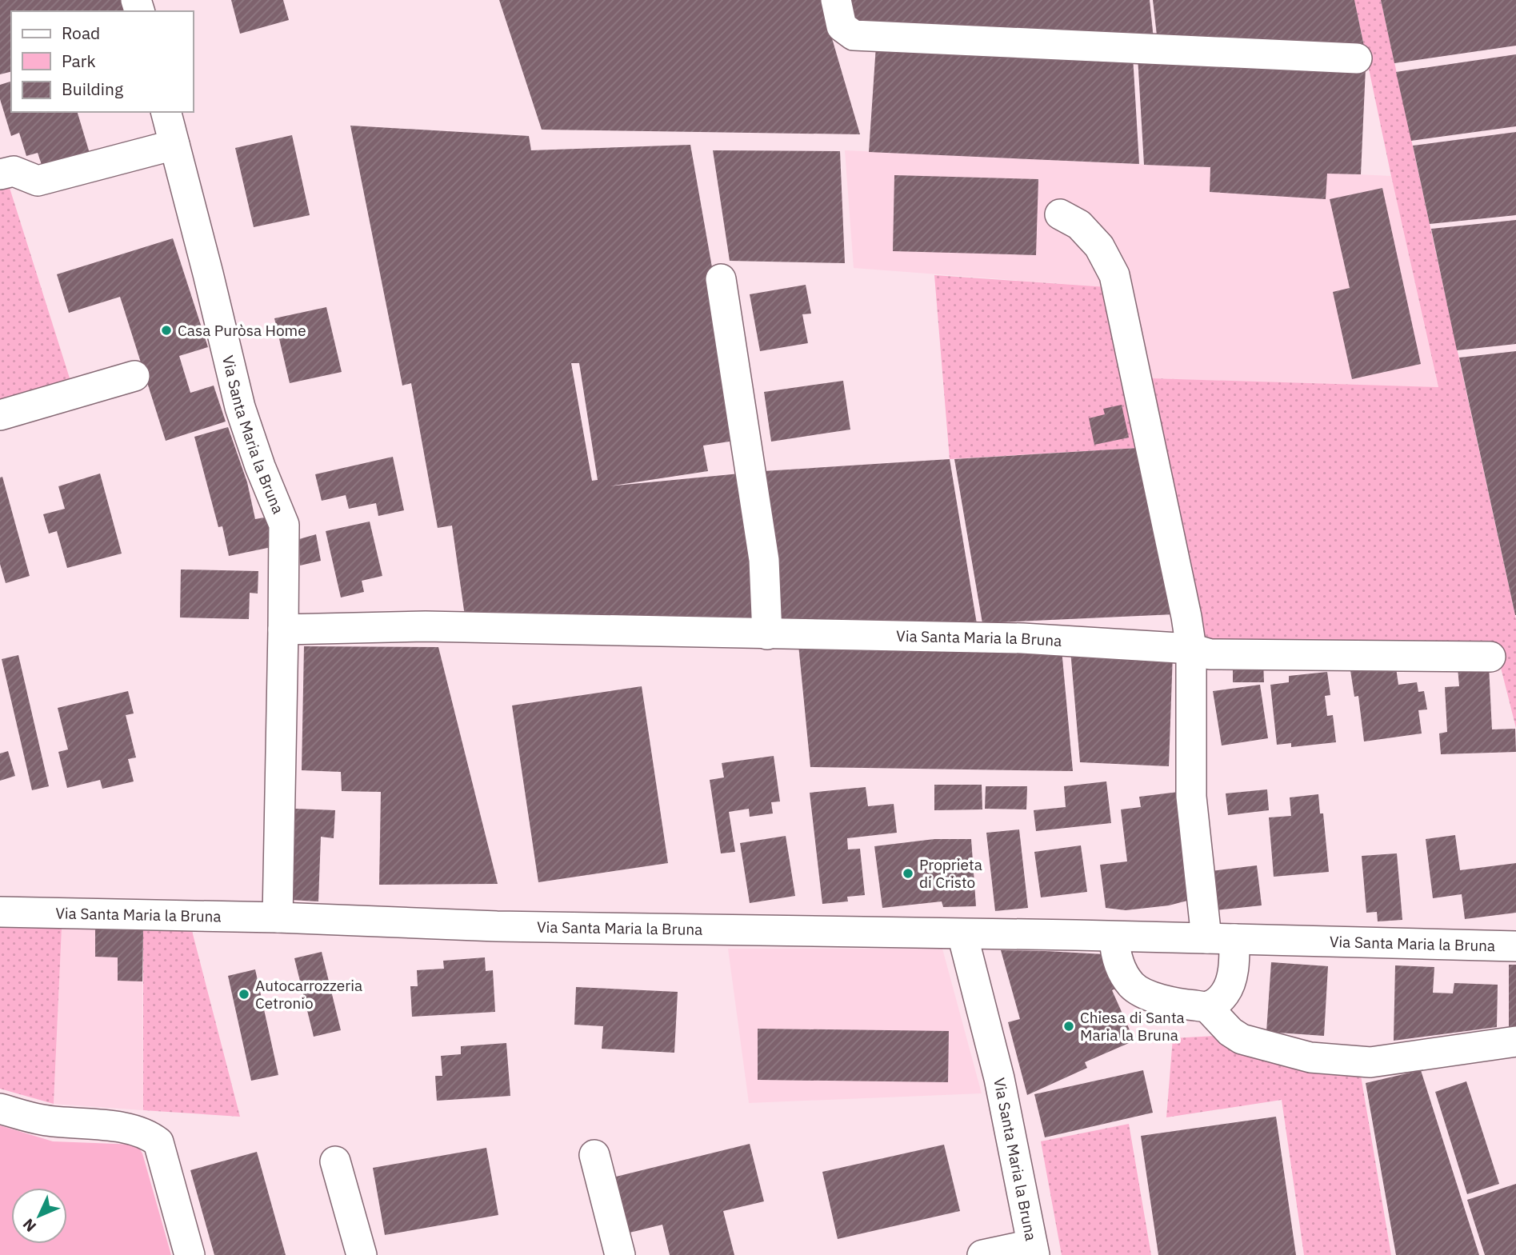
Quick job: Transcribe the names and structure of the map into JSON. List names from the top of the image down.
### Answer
{
  "streets": {
    "street": ["Via Santa Maria la Bruna"]
  },
  "places": [
    "Casa Puròsa Home",
    "Proprieta di Cristo",
    "Autocarrozzeria Cetronio",
    "Chiesa di Santa Maria la Bruna"
  ],
  "legend": ["Road", "Park", "Building"],
  "north": "bottom left"
}
